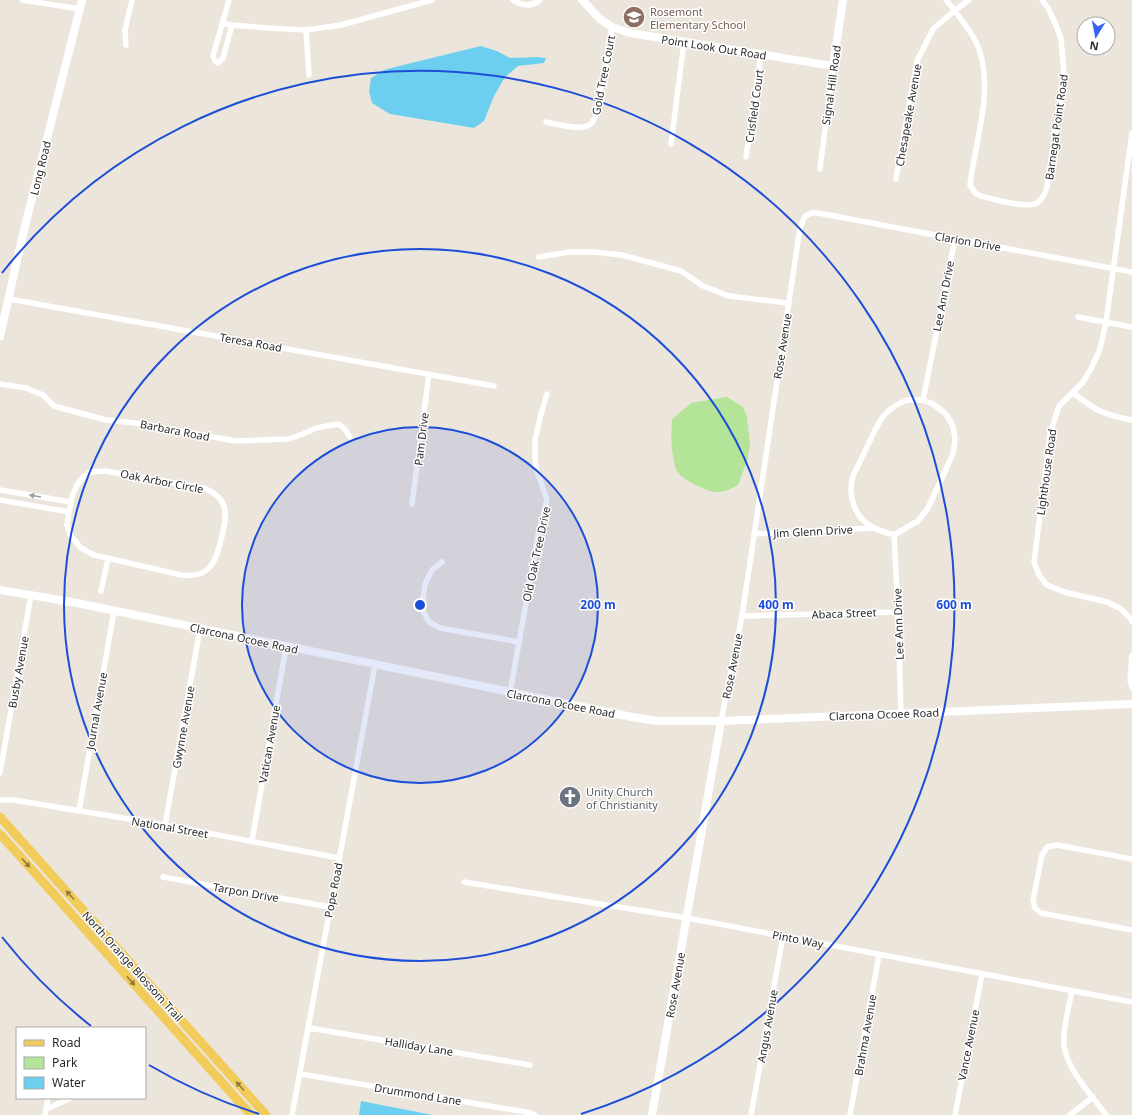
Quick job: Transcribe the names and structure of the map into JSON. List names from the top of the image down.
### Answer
{
  "streets": {
    "main road": [
      "Point Look Out Road",
      "Signal Hill Road",
      "Long Road",
      "Rose Avenue",
      "Clarcona Ocoee Road",
      "North Orange Blossom Trail"
    ],
    "street": [
      "Gold Tree Court",
      "Crisfield Court",
      "Chesapeake Avenue",
      "Barnegat Point Road",
      "Clarion Drive",
      "Lee Ann Drive",
      "Teresa Road",
      "Barbara Road",
      "Pam Drive",
      "Lighthouse Road",
      "Oak Arbor Circle",
      "Jim Glenn Drive",
      "Old Oak Tree Drive",
      "Abaca Street",
      "Busby Avenue",
      "Journal Avenue",
      "Gwynne Avenue",
      "Vatican Avenue",
      "National Street",
      "Pope Road",
      "Tarpon Drive",
      "Pinto Way",
      "Angus Avenue",
      "Brahma Avenue",
      "Vance Avenue",
      "Halliday Lane",
      "Drummond Lane"
    ]
  },
  "crossings": [
    ["Point Look Out Road", "Gold Tree Court"],
    ["Point Look Out Road", "Signal Hill Road"],
    ["Point Look Out Road", "Crisfield Court"],
    ["Chesapeake Avenue", "Barnegat Point Road"],
    ["Long Road", "Teresa Road"],
    ["Clarion Drive", "Lee Ann Drive"],
    ["Clarion Drive", "Rose Avenue"],
    ["Clarion Drive", "Lighthouse Road"],
    ["Lee Ann Drive", "Jim Glenn Drive"],
    ["Lee Ann Drive", "Abaca Street"],
    ["Lee Ann Drive", "Clarcona Ocoee Road"],
    ["Teresa Road", "Pam Drive"],
    ["Rose Avenue", "Jim Glenn Drive"],
    ["Rose Avenue", "Abaca Street"],
    ["Rose Avenue", "Clarcona Ocoee Road"],
    ["Rose Avenue", "Pinto Way"],
    ["Old Oak Tree Drive", "Clarcona Ocoee Road"],
    ["Clarcona Ocoee Road", "Busby Avenue"],
    ["Clarcona Ocoee Road", "Journal Avenue"],
    ["Clarcona Ocoee Road", "Gwynne Avenue"],
    ["Clarcona Ocoee Road", "Vatican Avenue"],
    ["Clarcona Ocoee Road", "Pope Road"],
    ["Journal Avenue", "National Street"],
    ["Gwynne Avenue", "National Street"],
    ["Vatican Avenue", "National Street"],
    ["National Street", "Pope Road"],
    ["Pope Road", "Tarpon Drive"],
    ["Pope Road", "Halliday Lane"],
    ["Pope Road", "Drummond Lane"],
    ["Pinto Way", "Angus Avenue"],
    ["Pinto Way", "Brahma Avenue"],
    ["Pinto Way", "Vance Avenue"]
  ],
  "places": {
    "school or university": ["Rosemont Elementary School"],
    "church": ["Unity Church of Christianity"]
  },
  "legend": ["Road", "Park", "Water"],
  "north": "bottom",
  "rings": ["200 m", "400 m", "600 m"]
}
